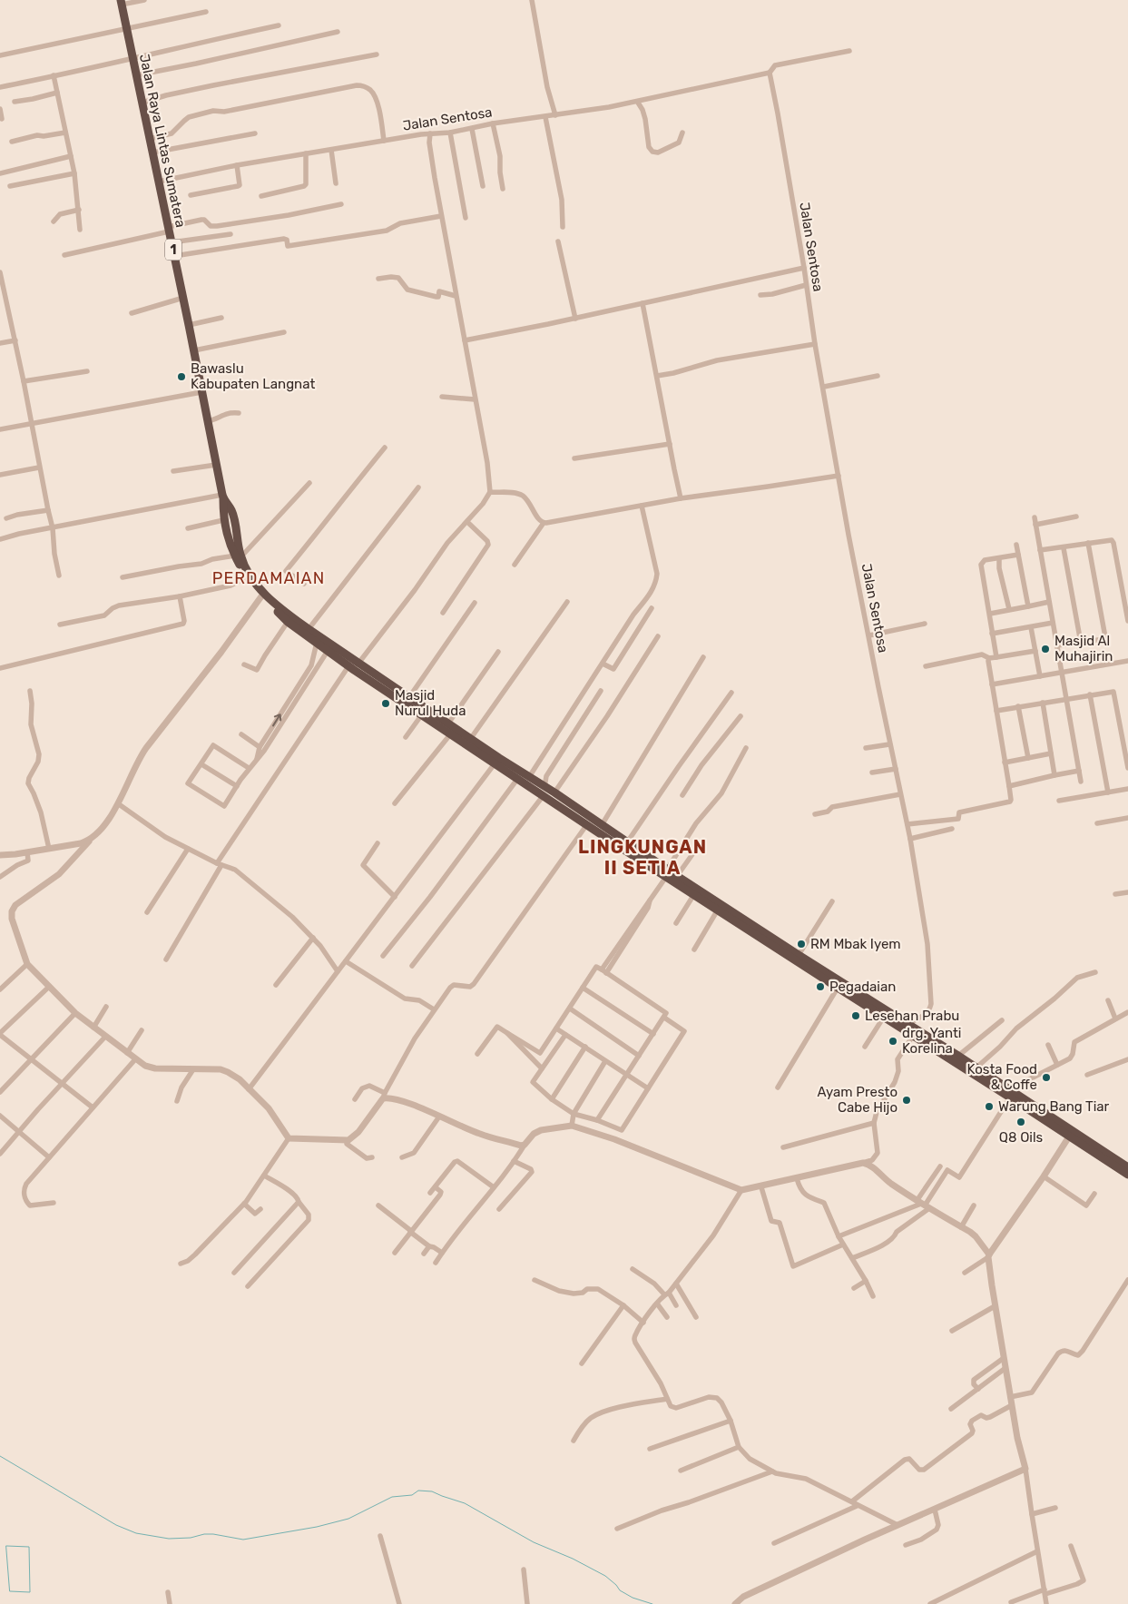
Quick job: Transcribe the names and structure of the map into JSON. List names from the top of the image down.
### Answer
{
  "streets": {
    "highway": ["Jalan Raya Lintas Sumatera", "1"],
    "street": ["Jalan Sentosa"]
  },
  "crossings": [
    ["Jalan Sentosa", "Jalan Raya Lintas Sumatera"]
  ],
  "districts": ["PERDAMAIAN", "LINGKUNGAN II SETIA"],
  "places": [
    "Bawaslu Kabupaten Langnat",
    "Masjid Al Muhajirin",
    "Masjid Nurul Huda",
    "RM Mbak Iyem",
    "Pegadaian",
    "Lesehan Prabu",
    "drg. Yanti Korelina",
    "Kosta Food & Coffe",
    "Ayam Presto Cabe Hijo",
    "Warung Bang Tiar",
    "Q8 Oils"
  ]
}
